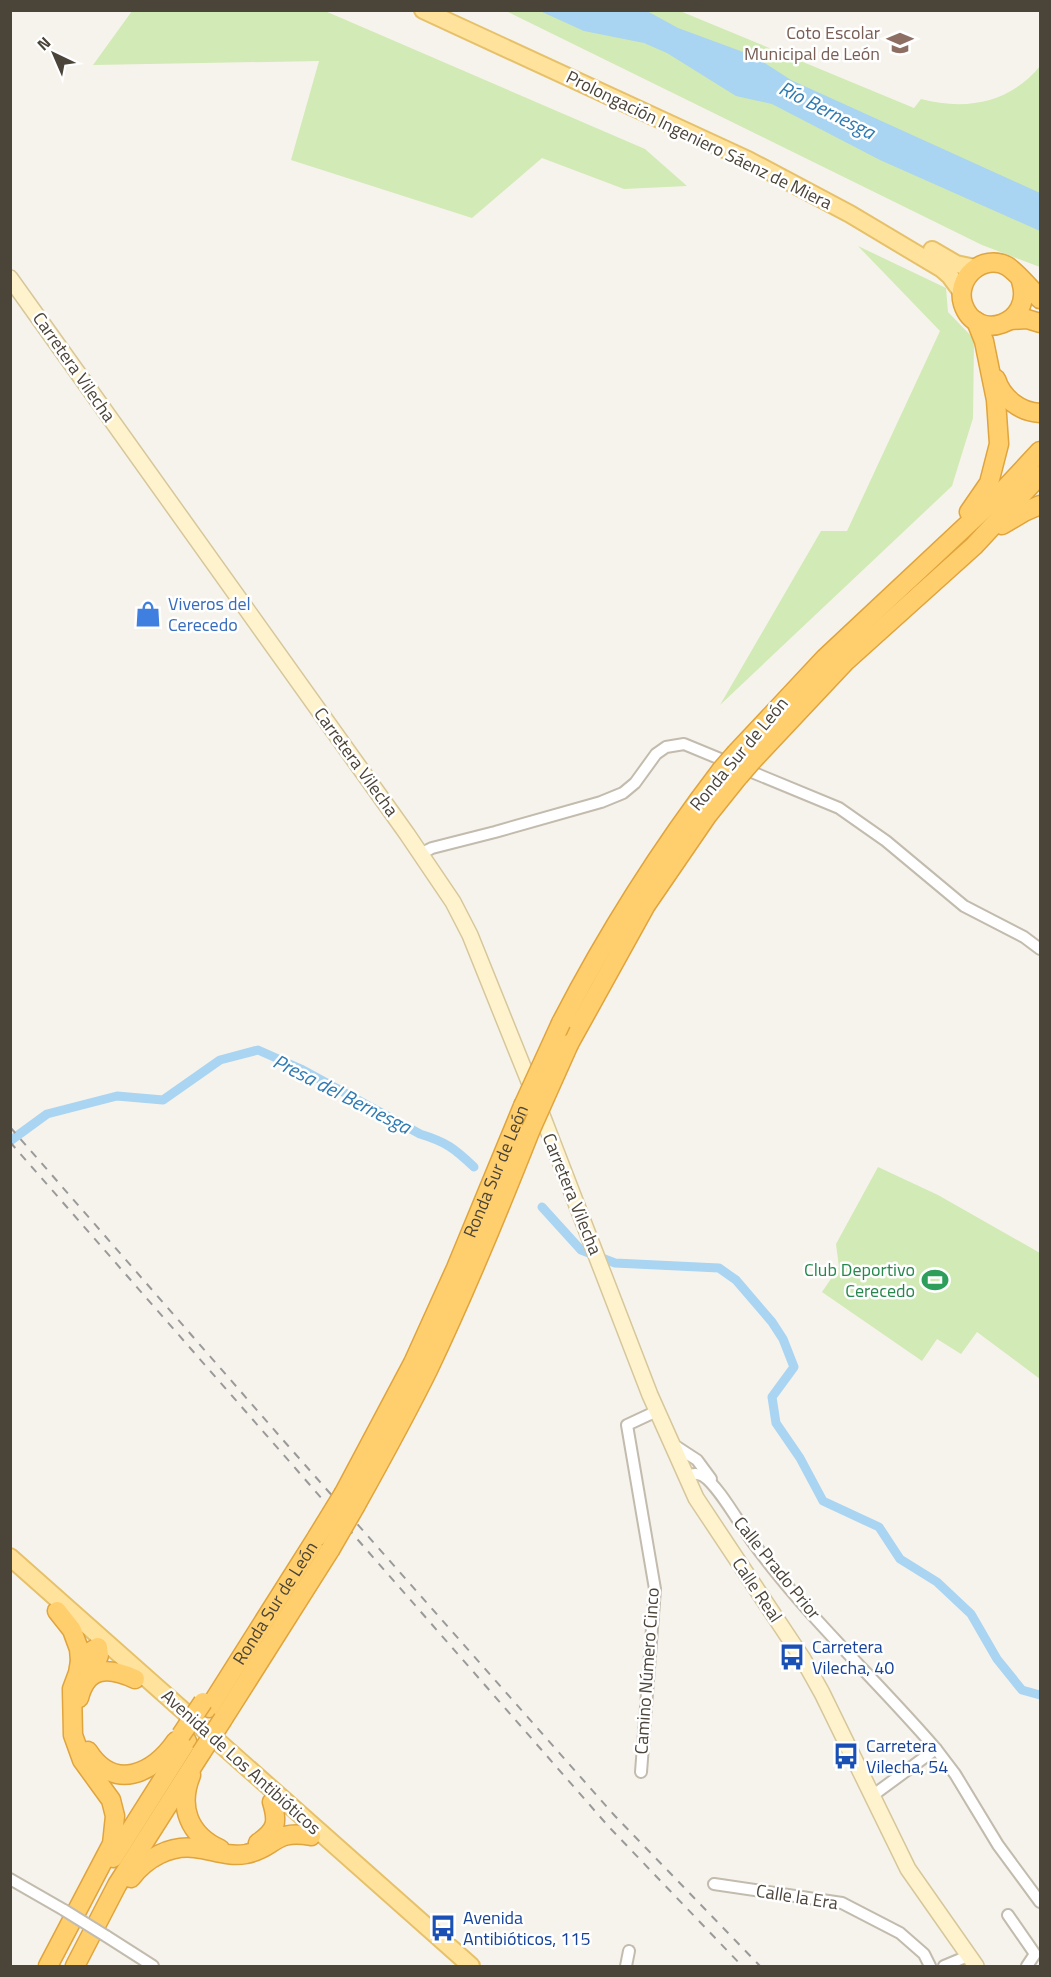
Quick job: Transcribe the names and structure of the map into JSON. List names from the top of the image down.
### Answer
{
  "streets": {
    "highway": ["Ronda Sur de León"],
    "main road": ["Prolongación Ingeniero Sáenz de Miera", "Avenida de Los Antibióticos"],
    "street": [
      "Carretera Vilecha",
      "Calle Prado Prior",
      "Calle Real",
      "Camino Número Cinco",
      "Calle la Era"
    ]
  },
  "crossings": [
    ["Carretera Vilecha", "Calle Real"],
    ["Calle Prado Prior", "Calle Real"],
    ["Calle Real", "Camino Número Cinco"]
  ],
  "water": ["Río Bernesga", "Presa del Bernesga"],
  "places": {
    "school or university": ["Coto Escolar Municipal de León"],
    "shop": ["Viveros del Cerecedo"],
    "sports": ["Club Deportivo Cerecedo"],
    "bus stop": ["Carretera Vilecha, 40", "Carretera Vilecha, 54", "Avenida Antibióticos, 115"]
  },
  "north": "top left"
}
